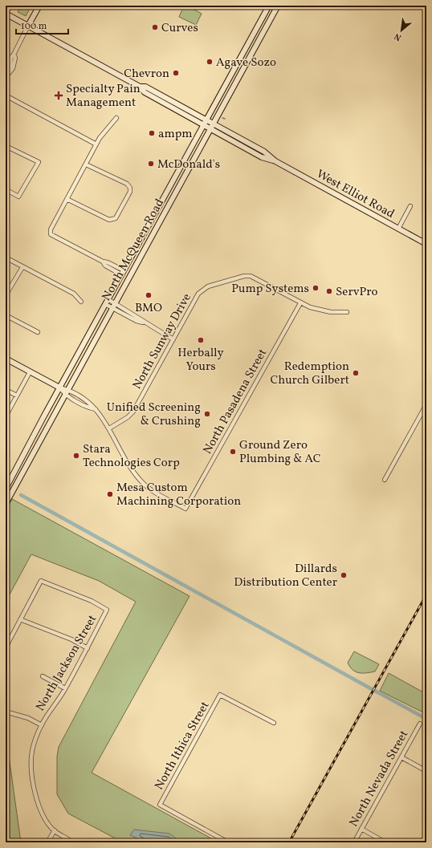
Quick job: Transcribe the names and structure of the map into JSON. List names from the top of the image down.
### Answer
{
  "streets": {
    "main road": ["West Elliot Road", "North McQueen Road"],
    "street": [
      "North Sunway Drive",
      "North Pasadena Street",
      "North Jackson Street",
      "North Ithica Street",
      "North Nevada Street"
    ]
  },
  "crossings": [
    ["West Elliot Road", "North McQueen Road"],
    ["North Sunway Drive", "North Pasadena Street"]
  ],
  "places": {
    "other": [
      "Curves",
      "Agave Sozo",
      "Chevron",
      "ampm",
      "McDonald's",
      "Pump Systems",
      "ServPro",
      "BMO",
      "Herbally Yours",
      "Redemption Church Gilbert",
      "Unified Screening & Crushing",
      "Ground Zero Plumbing & AC",
      "Stara Technologies Corp",
      "Mesa Custom Machining Corporation",
      "Dillards Distribution Center"
    ],
    "health": ["Specialty Pain Management"]
  },
  "scale_bar": "100 m",
  "north": "bottom left"
}
